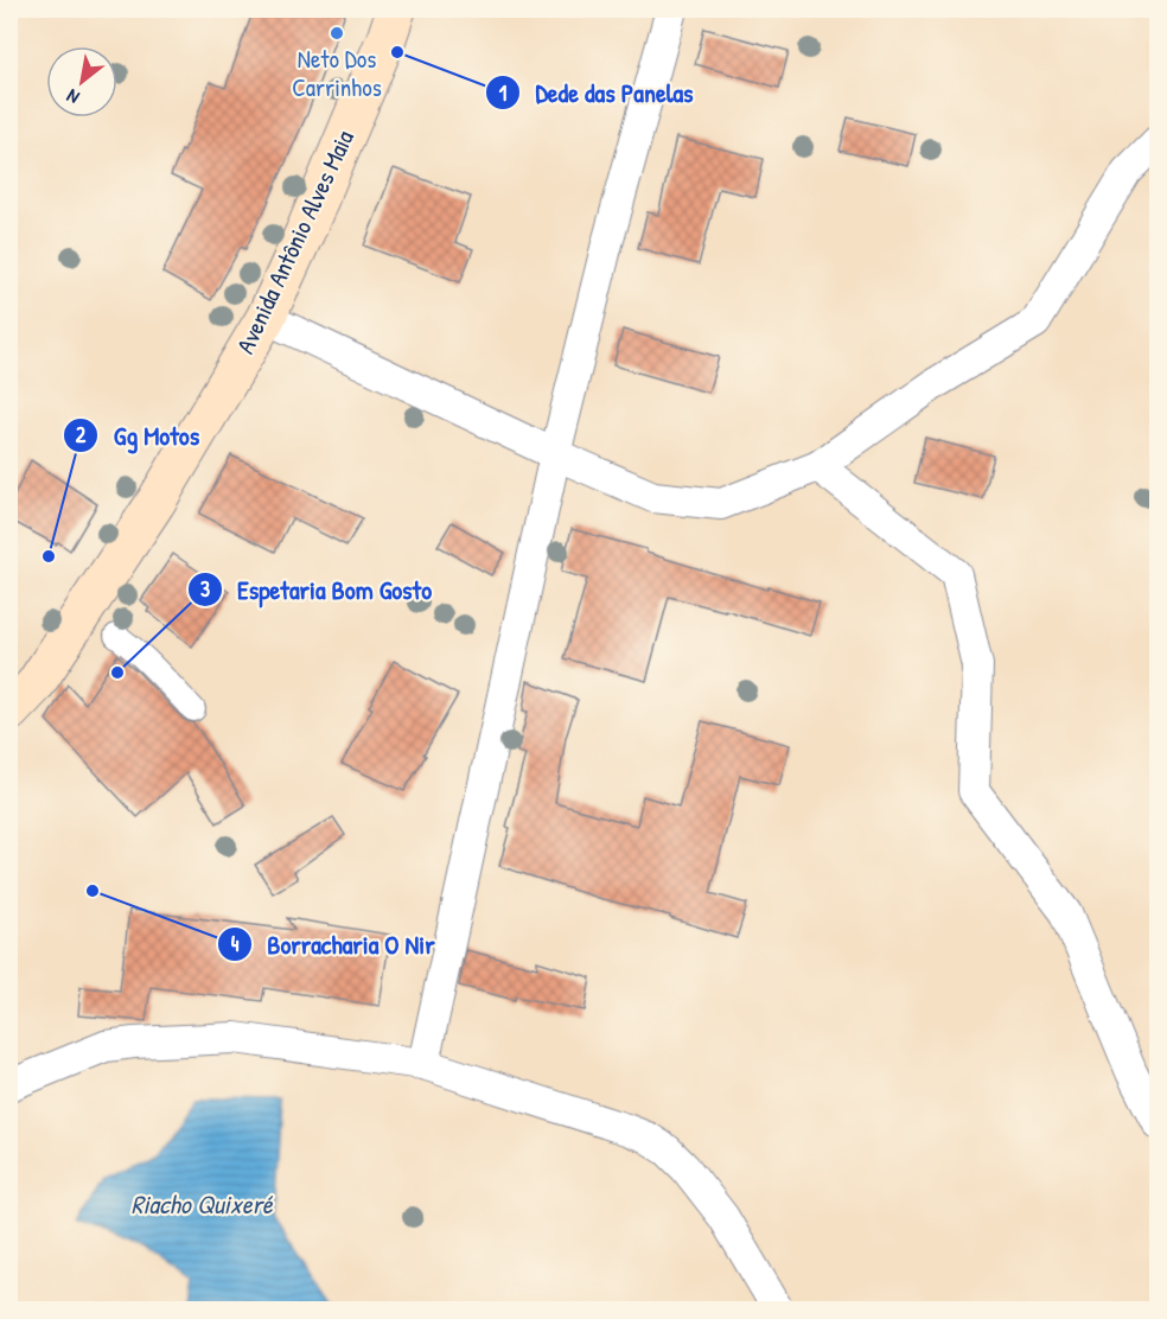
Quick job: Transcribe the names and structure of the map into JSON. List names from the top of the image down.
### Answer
{
  "streets": {
    "main road": ["Avenida Antônio Alves Maia"]
  },
  "water": ["Riacho Quixeré"],
  "places": [
    "Neto Dos Carrinhos",
    "Dede das Panelas",
    "Gg Motos",
    "Espetaria Bom Gosto",
    "Borracharia O Nir"
  ],
  "north": "bottom left"
}
